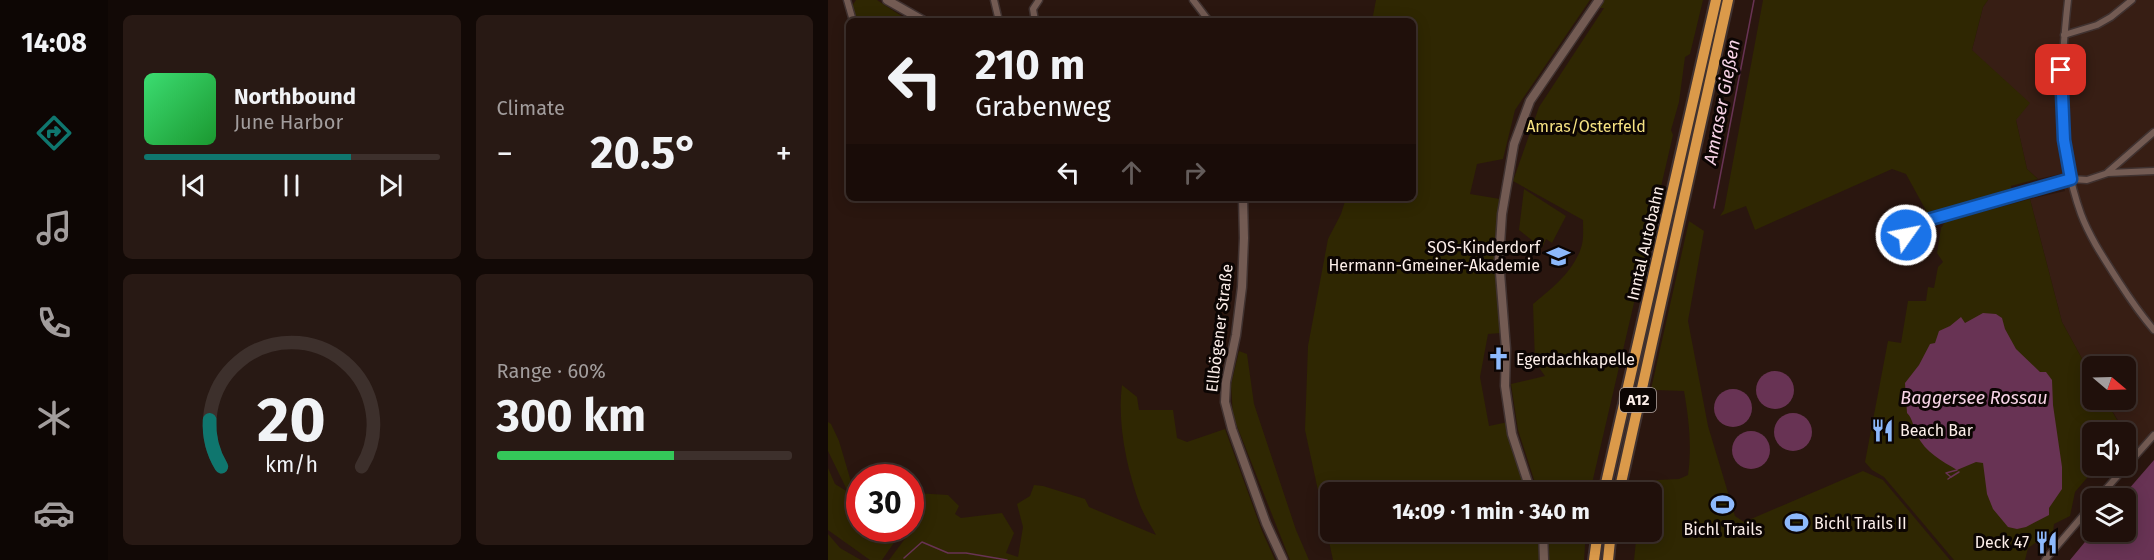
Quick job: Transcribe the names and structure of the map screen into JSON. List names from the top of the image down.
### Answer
{
  "streets": {
    "highway": ["Inntal Autobahn", "A12"],
    "main road": ["Ellbögener Straße"]
  },
  "water": ["Amraser Gießen", "Baggersee Rossau"],
  "parks": ["Amras/Osterfeld"],
  "places": {
    "school or university": ["SOS-Kinderdorf Hermann-Gmeiner-Akademie"],
    "church": ["Egerdachkapelle"],
    "restaurant": ["Beach Bar", "Deck 47"],
    "sports": ["Bichl Trails", "Bichl Trails II"]
  },
  "north": "right",
  "page": {
    "tabs": "14:08",
    "tile": [
      "Climate",
      ["Range · 60%", "300 km"]
    ],
    "turn": ["210 m", "Grabenweg"],
    "song": ["Northbound", "June Harbor"],
    "heat": ["−", "20.5°", "+"],
    "limit": "30",
    "trip": "14:09 · 1 min · 340 m",
    "gauge": ["20", "km/h"]
  }
}
